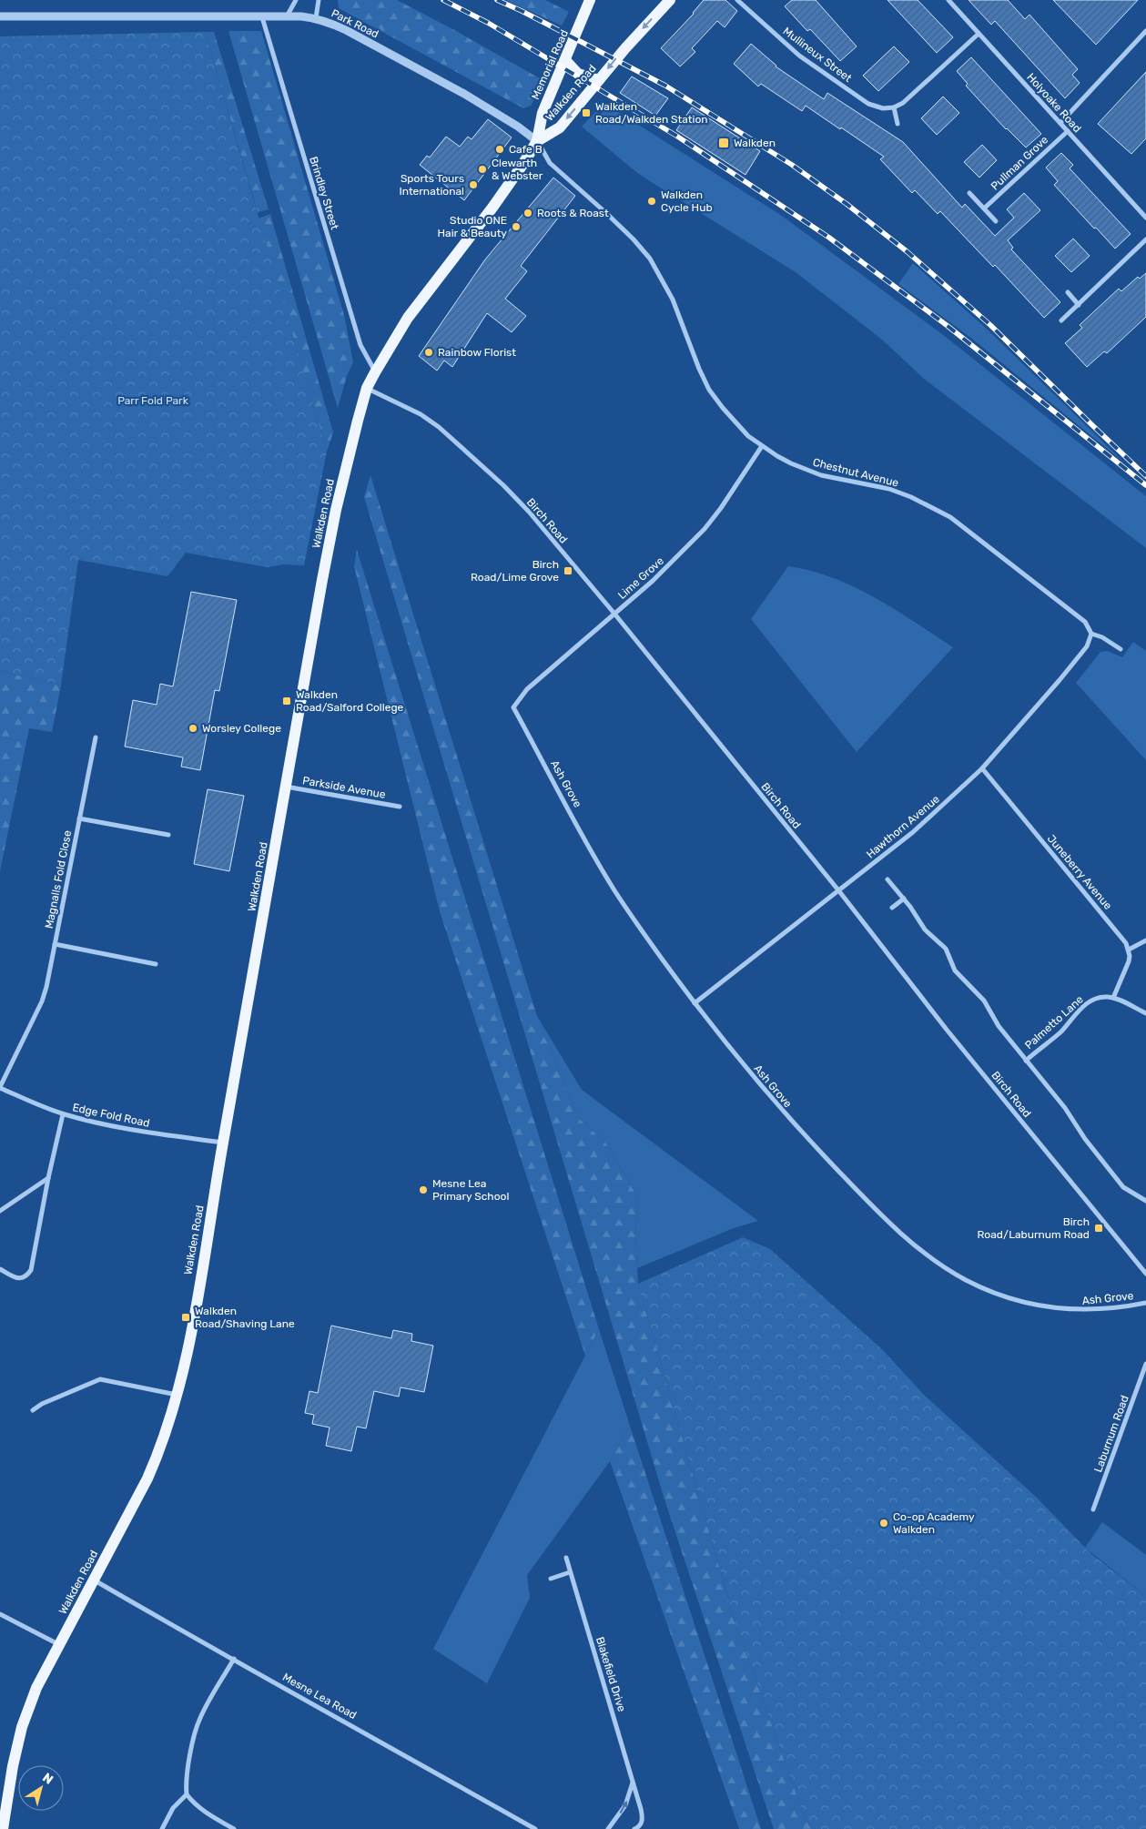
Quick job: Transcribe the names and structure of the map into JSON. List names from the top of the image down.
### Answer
{
  "streets": {
    "main road": ["Memorial Road", "Walkden Road"],
    "street": [
      "Park Road",
      "Mullineux Street",
      "Holyoake Road",
      "Pullman Grove",
      "Brindley Street",
      "Chestnut Avenue",
      "Birch Road",
      "Lime Grove",
      "Ash Grove",
      "Parkside Avenue",
      "Hawthorn Avenue",
      "Juneberry Avenue",
      "Magnalls Fold Close",
      "Palmetto Lane",
      "Edge Fold Road",
      "Laburnum Road",
      "Blakefield Drive",
      "Mesne Lea Road"
    ]
  },
  "crossings": [
    ["Park Road", "Memorial Road"],
    ["Park Road", "Walkden Road"],
    ["Park Road", "Brindley Street"],
    ["Park Road", "Chestnut Avenue"],
    ["Memorial Road", "Walkden Road"],
    ["Memorial Road", "Chestnut Avenue"],
    ["Walkden Road", "Brindley Street"],
    ["Walkden Road", "Chestnut Avenue"],
    ["Walkden Road", "Birch Road"],
    ["Walkden Road", "Parkside Avenue"],
    ["Walkden Road", "Edge Fold Road"],
    ["Walkden Road", "Mesne Lea Road"],
    ["Holyoake Road", "Pullman Grove"],
    ["Chestnut Avenue", "Lime Grove"],
    ["Chestnut Avenue", "Hawthorn Avenue"],
    ["Birch Road", "Lime Grove"],
    ["Birch Road", "Hawthorn Avenue"],
    ["Lime Grove", "Ash Grove"],
    ["Ash Grove", "Hawthorn Avenue"],
    ["Hawthorn Avenue", "Juneberry Avenue"],
    ["Magnalls Fold Close", "Edge Fold Road"]
  ],
  "parks": ["Parr Fold Park"],
  "places": {
    "transit": [
      "Walkden Road/Walkden Station",
      "Walkden",
      "Birch Road/Lime Grove",
      "Walkden Road/Salford College",
      "Birch Road/Laburnum Road",
      "Walkden Road/Shaving Lane"
    ],
    "other": [
      "Cafe B",
      "Clewarth & Webster",
      "Sports Tours International",
      "Walkden Cycle Hub",
      "Roots & Roast",
      "Studio ONE Hair & Beauty",
      "Rainbow Florist",
      "Worsley College",
      "Mesne Lea Primary School",
      "Co-op Academy Walkden"
    ]
  },
  "north": "top right"
}
